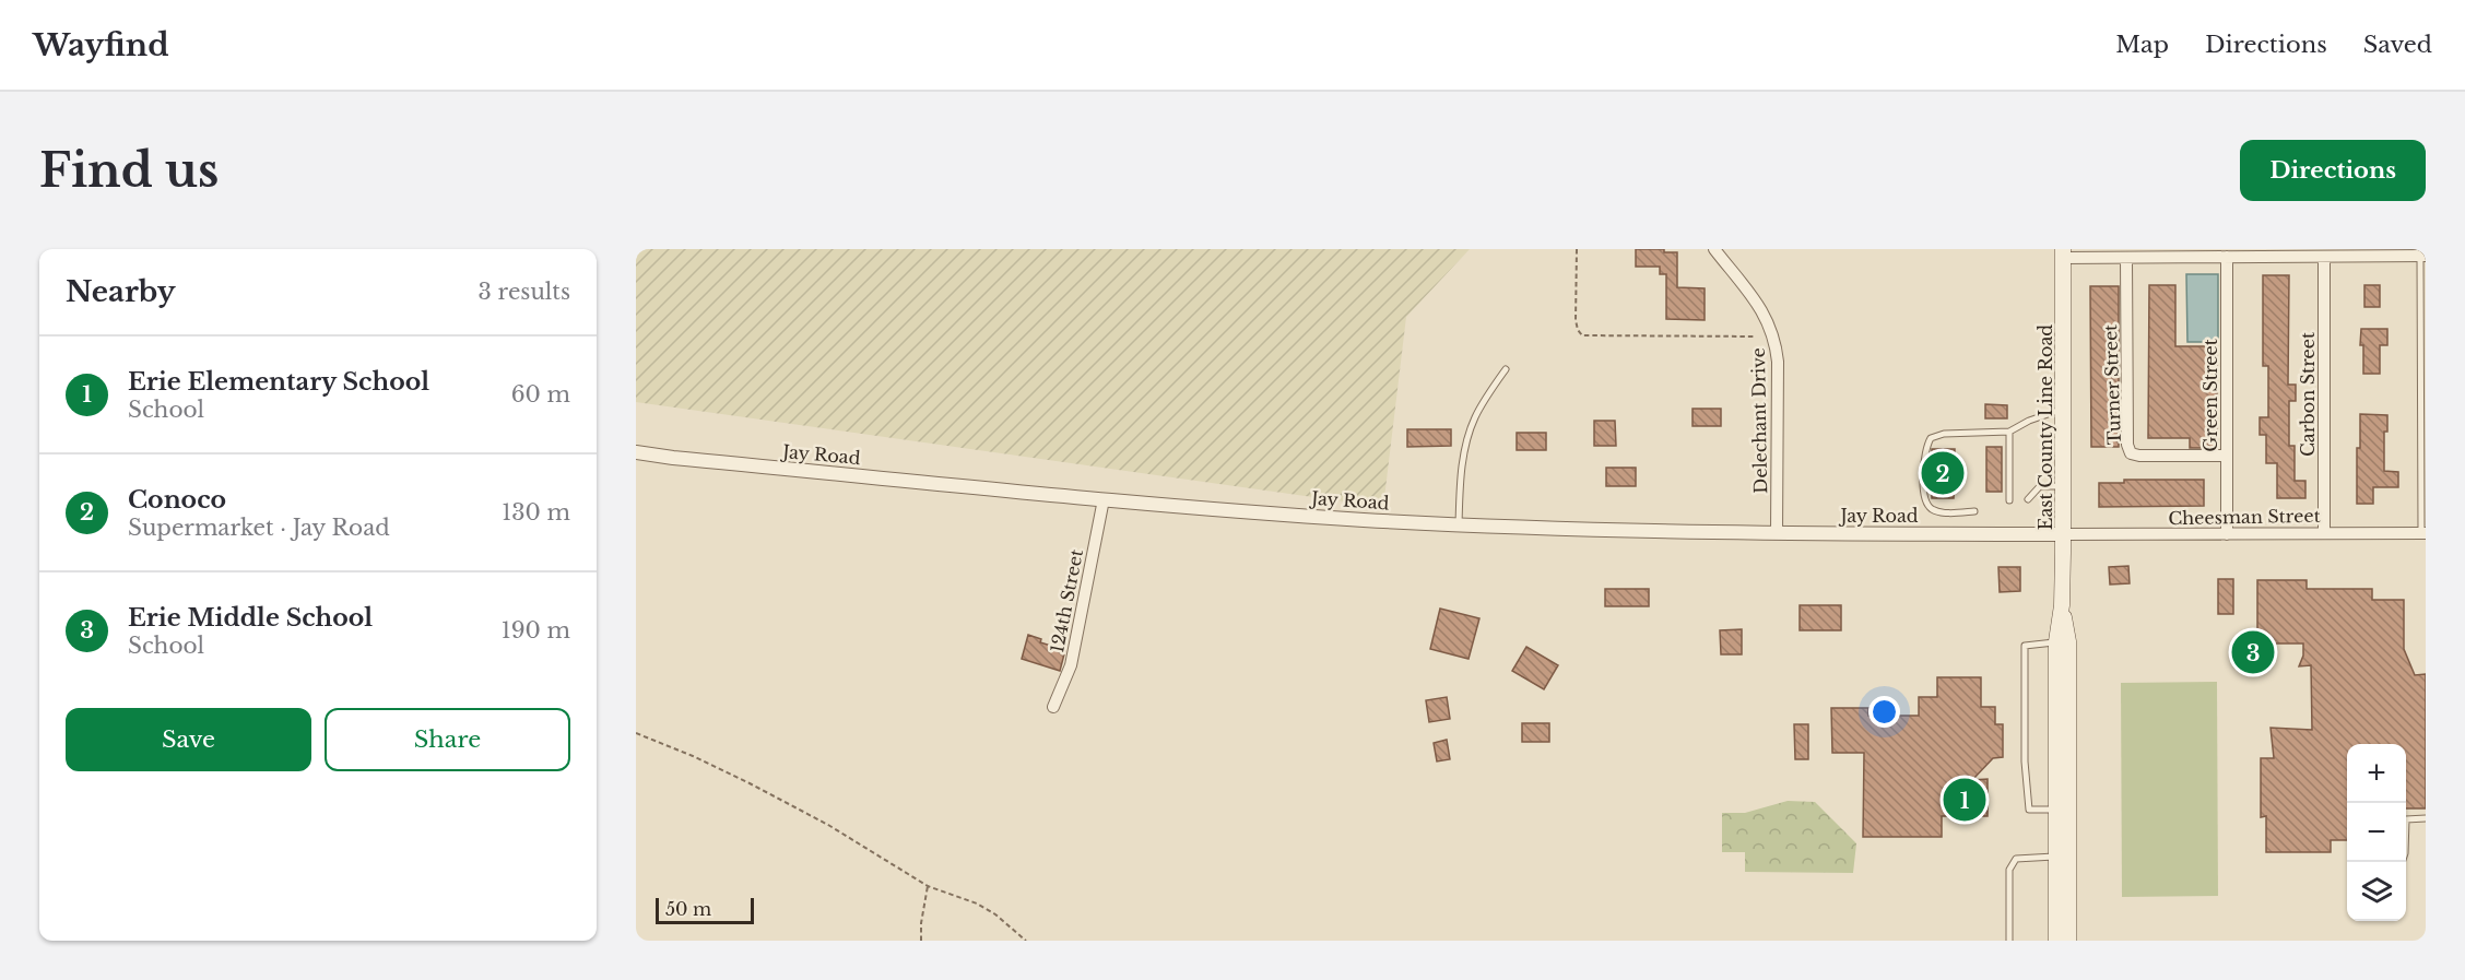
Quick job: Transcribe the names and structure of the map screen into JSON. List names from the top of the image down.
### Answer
{
  "streets": {
    "main road": ["East County Line Road"],
    "street": [
      "Turner Street",
      "Carbon Street",
      "Green Street",
      "Delechant Drive",
      "Jay Road",
      "Cheesman Street",
      "124th Street"
    ]
  },
  "crossings": [
    ["Turner Street", "Green Street"],
    ["Carbon Street", "Cheesman Street"],
    ["Green Street", "Cheesman Street"],
    ["Delechant Drive", "Jay Road"],
    ["East County Line Road", "Jay Road"],
    ["East County Line Road", "Cheesman Street"],
    ["Jay Road", "Cheesman Street"],
    ["Jay Road", "124th Street"]
  ],
  "scale_bar": "50 m",
  "page": {
    "header": "Wayfind",
    "nav": ["Map", "Directions", "Saved"],
    "buttons": [
      "Directions",
      ["Save", "Share"]
    ],
    "title": "Find us",
    "heading": ["Nearby", "3 results"],
    "list": [
      {
        "mark": "1",
        "name": "Erie Elementary School",
        "note": "School",
        "value": "60 m"
      },
      {
        "mark": "2",
        "name": "Conoco",
        "note": "Supermarket · Jay Road",
        "value": "130 m"
      },
      {
        "mark": "3",
        "name": "Erie Middle School",
        "note": "School",
        "value": "190 m"
      }
    ],
    "pins": ["2", "3", "1"],
    "map_buttons": ["+", "−"],
    "scale": "50 m"
  }
}
